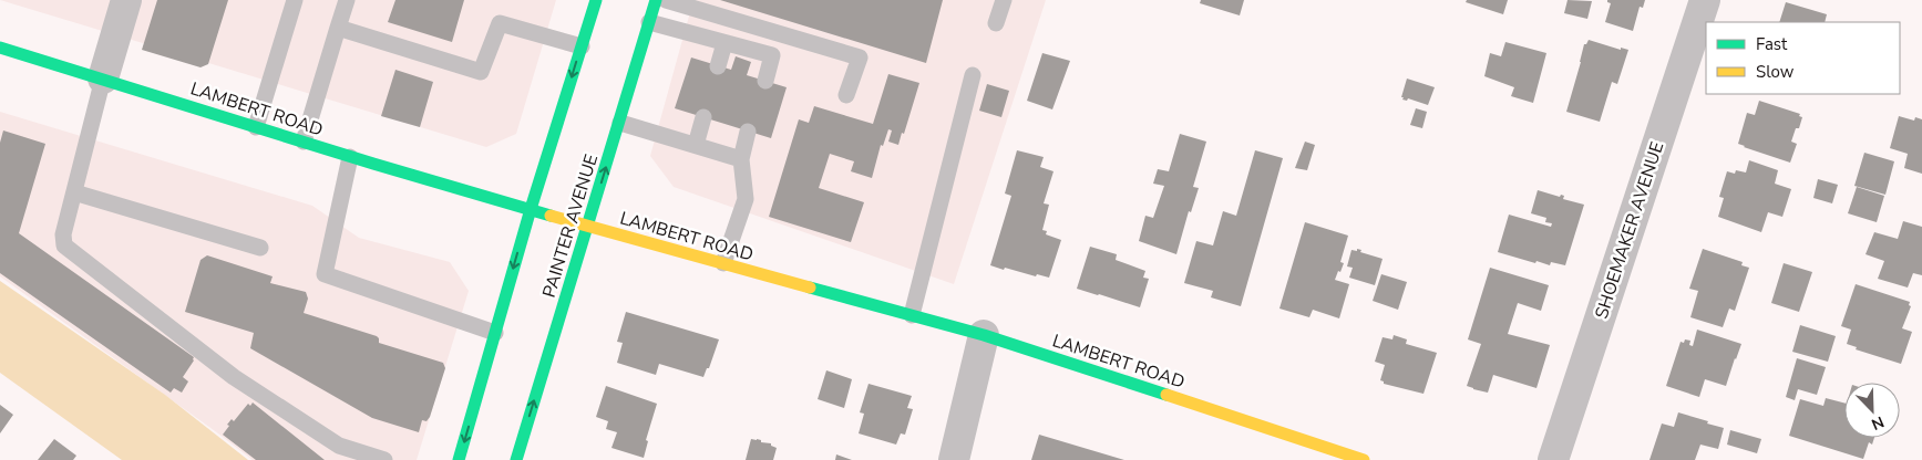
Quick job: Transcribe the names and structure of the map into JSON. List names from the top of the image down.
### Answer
{
  "streets": {
    "main road": ["LAMBERT ROAD", "PAINTER AVENUE"],
    "street": ["SHOEMAKER AVENUE"]
  },
  "crossings": [
    ["LAMBERT ROAD", "PAINTER AVENUE"]
  ],
  "legend": ["Fast", "Slow"],
  "north": "bottom right"
}
